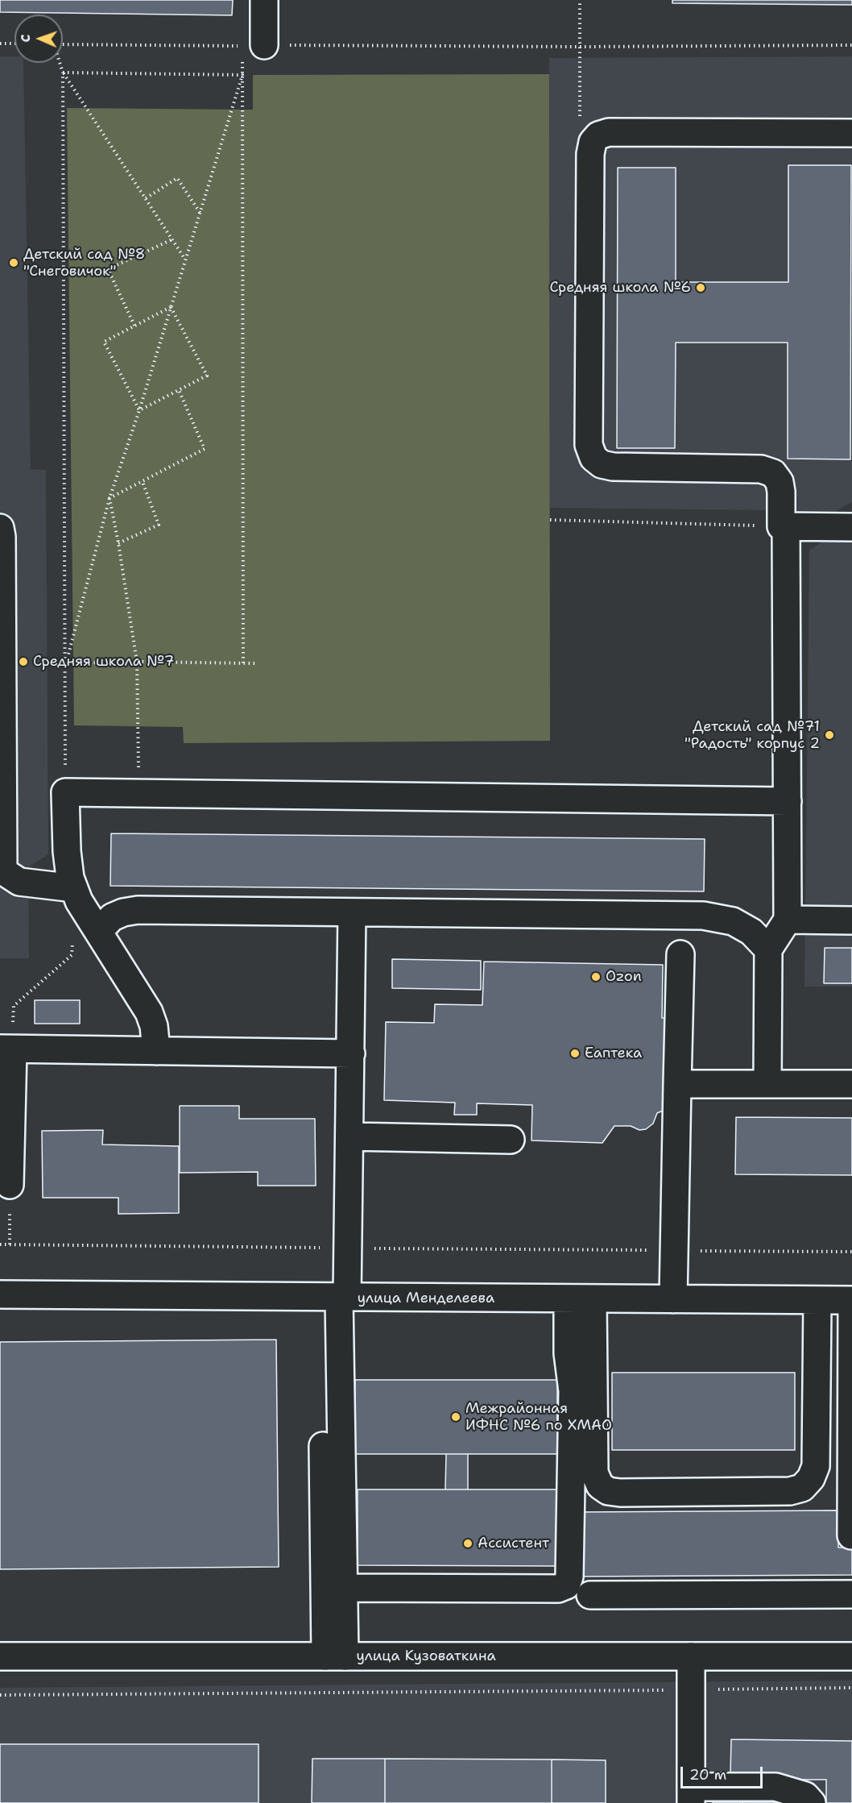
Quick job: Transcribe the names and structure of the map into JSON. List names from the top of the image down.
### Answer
{
  "streets": {
    "main road": ["улица Менделеева", "улица Кузоваткина"]
  },
  "places": [
    "Детский сад №8 \"Снеговичок\"",
    "Средняя школа №6",
    "Средняя школа №7",
    "Детский сад №71 \"Радость\" корпус 2",
    "Ozon",
    "Еаптека",
    "Межрайонная ИФНС №6 по ХМАО",
    "Ассистент"
  ],
  "scale_bar": "20 m",
  "north": "left"
}
